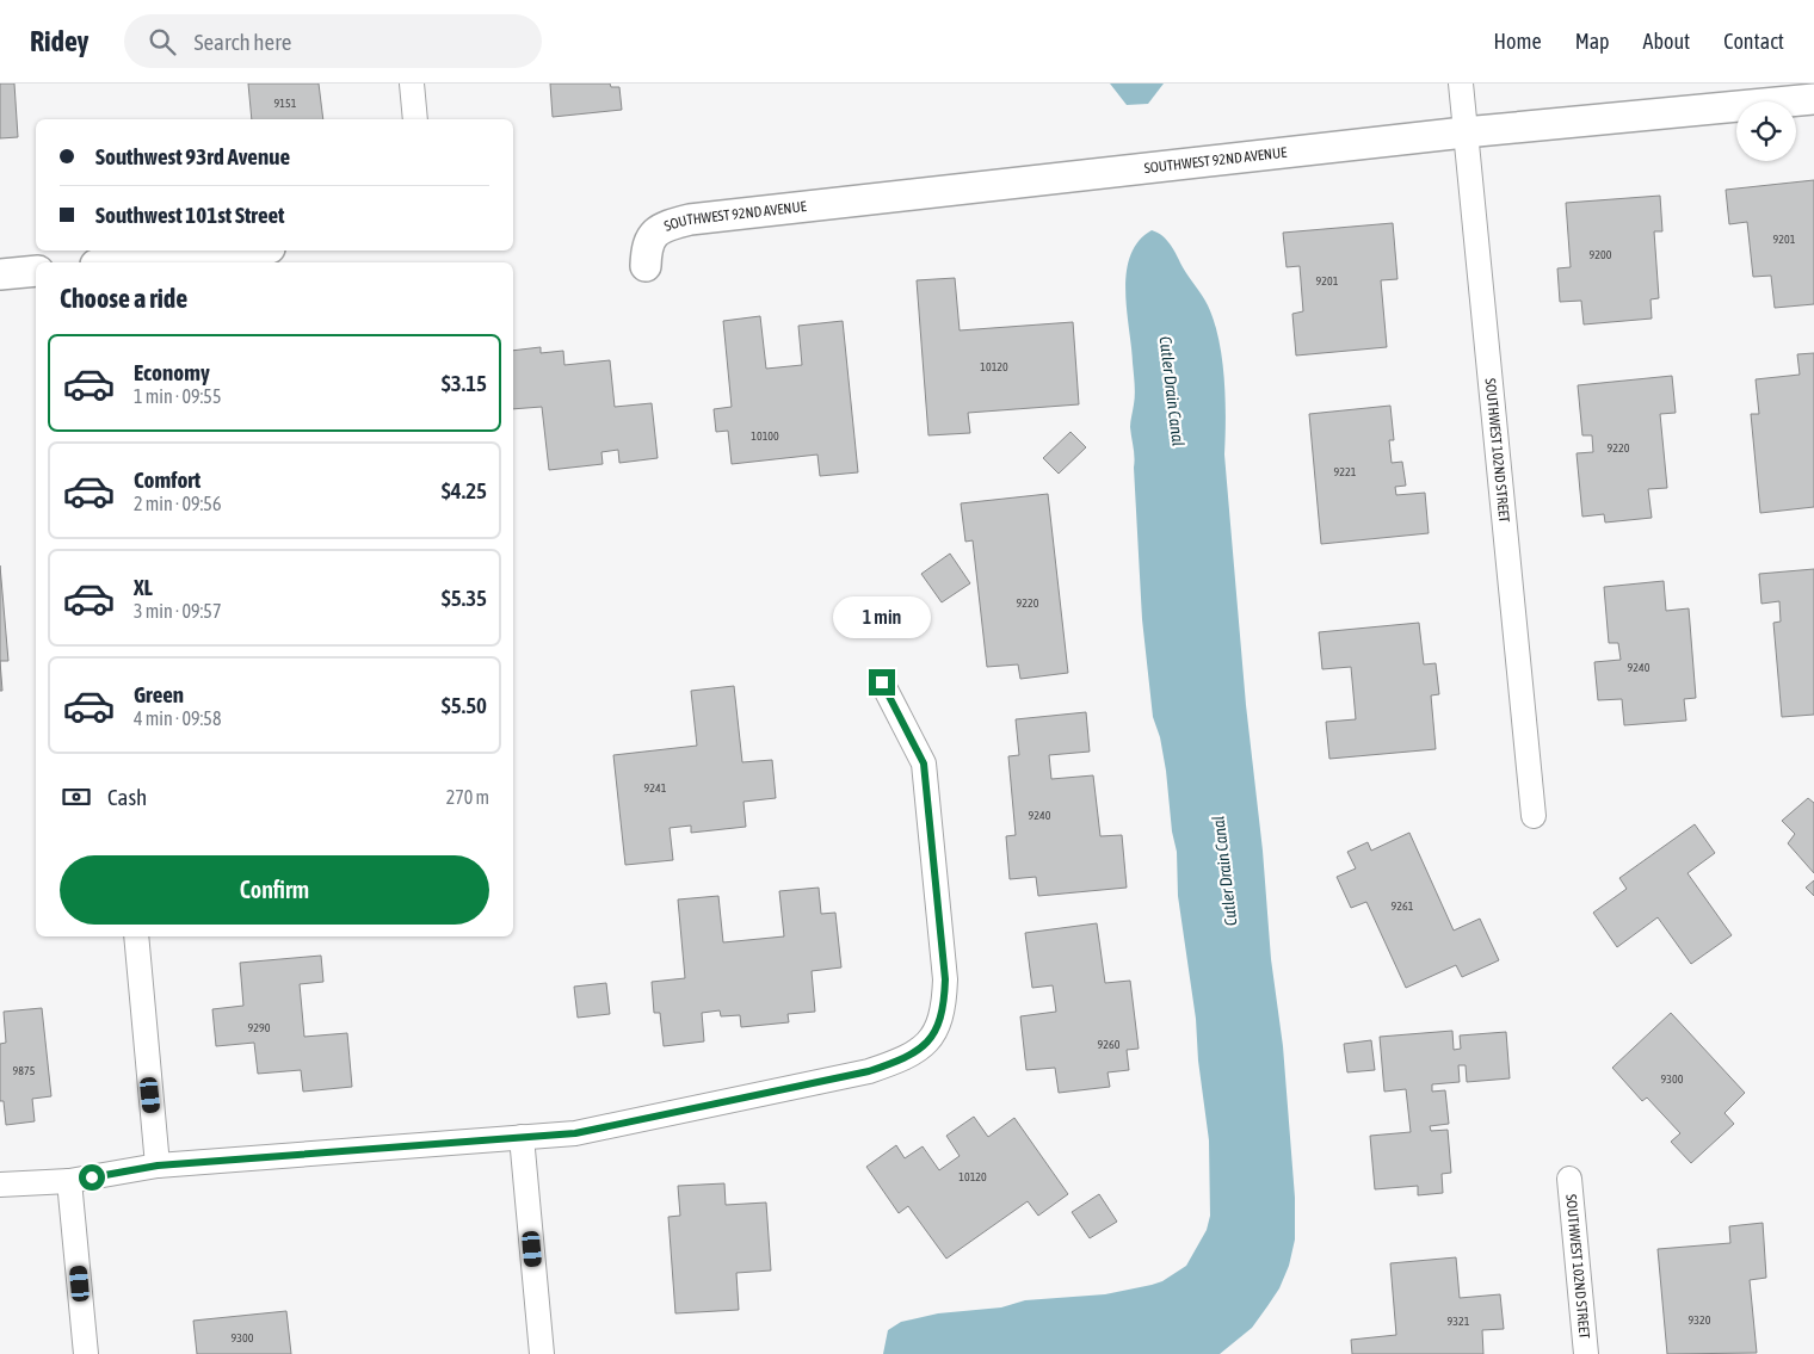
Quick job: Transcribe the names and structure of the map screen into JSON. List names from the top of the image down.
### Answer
{
  "streets": {
    "street": ["SOUTHWEST 92ND AVENUE", "SOUTHWEST 102ND STREET"]
  },
  "crossings": [
    ["SOUTHWEST 92ND AVENUE", "SOUTHWEST 102ND STREET"]
  ],
  "water": ["Cutler Drain Canal"],
  "house_numbers": [
    "9151",
    "9201",
    "9200",
    "9201",
    "10120",
    "10100",
    "9220",
    "9221",
    "9220",
    "9240",
    "9241",
    "9240",
    "9261",
    "9290",
    "9260",
    "9875",
    "9300",
    "10120",
    "9320",
    "9321",
    "9300"
  ],
  "page": {
    "header": "Ridey",
    "search": "Search here",
    "nav": [
      "Home",
      "Map",
      "About",
      "Contact"
    ],
    "banner": ["Southwest 93rd Avenue", "Southwest 101st Street"],
    "heading": "Choose a ride",
    "list": [
      {
        "name": "Economy",
        "note": "1 min · 09:55",
        "value": "$3.15"
      },
      {
        "name": "Comfort",
        "note": "2 min · 09:56",
        "value": "$4.25"
      },
      {
        "name": "XL",
        "note": "3 min · 09:57",
        "value": "$5.35"
      },
      {
        "name": "Green",
        "note": "4 min · 09:58",
        "value": "$5.50"
      }
    ],
    "bubble": "1 min",
    "pay": ["Cash", "270 m"],
    "buttons": "Confirm"
  }
}
